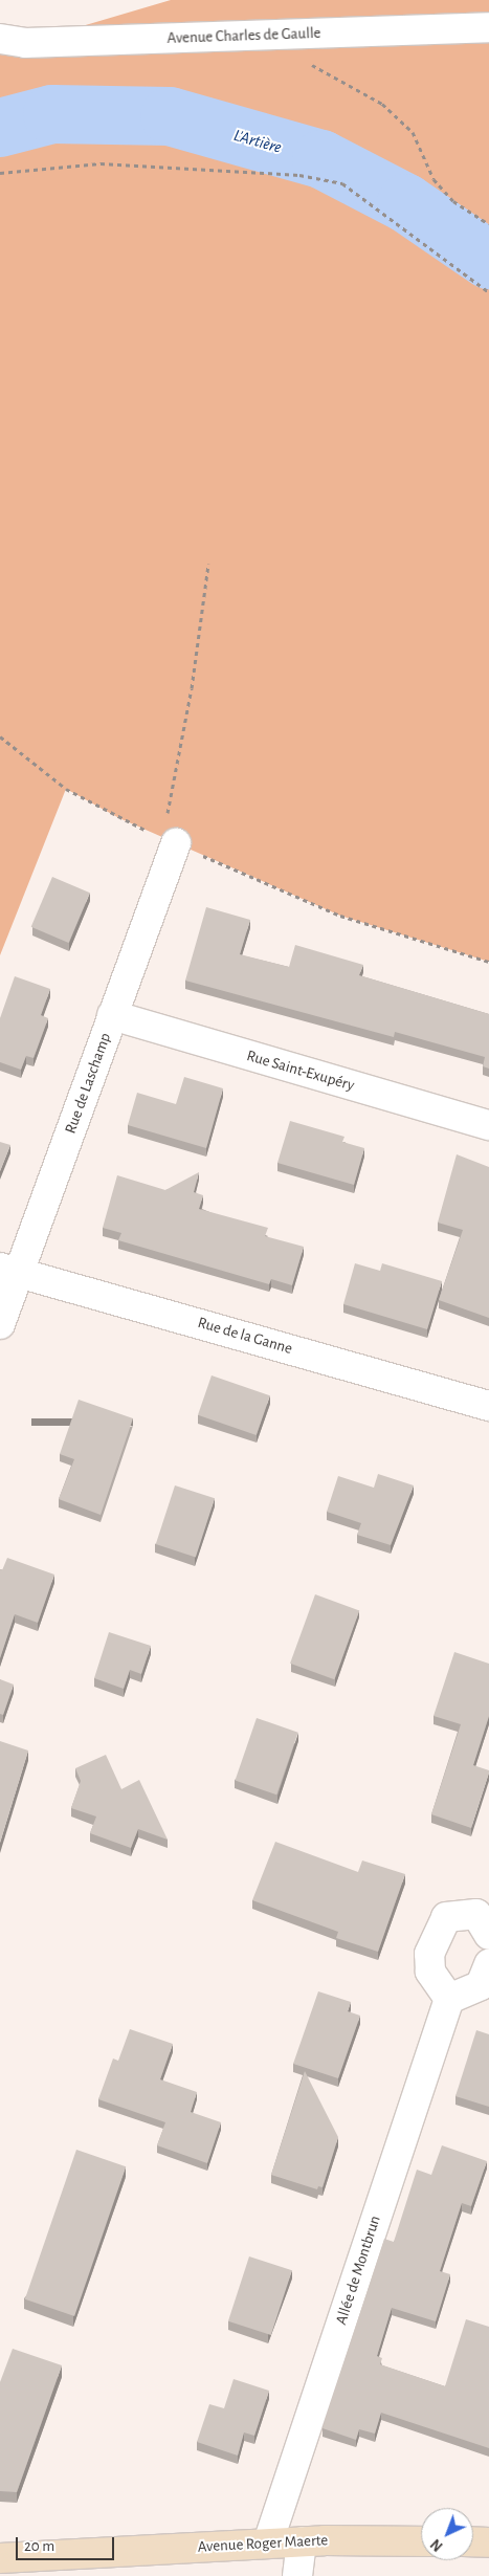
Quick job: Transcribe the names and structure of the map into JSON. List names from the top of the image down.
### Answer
{
  "streets": {
    "main road": ["Avenue Roger Maerte"],
    "street": [
      "Avenue Charles de Gaulle",
      "Rue Saint-Exupéry",
      "Rue de Laschamp",
      "Rue de la Ganne",
      "Allée de Montbrun"
    ]
  },
  "crossings": [
    ["Rue Saint-Exupéry", "Rue de Laschamp"],
    ["Rue de Laschamp", "Rue de la Ganne"],
    ["Allée de Montbrun", "Avenue Roger Maerte"]
  ],
  "water": ["L'Artière"],
  "scale_bar": "20 m",
  "north": "bottom left"
}
